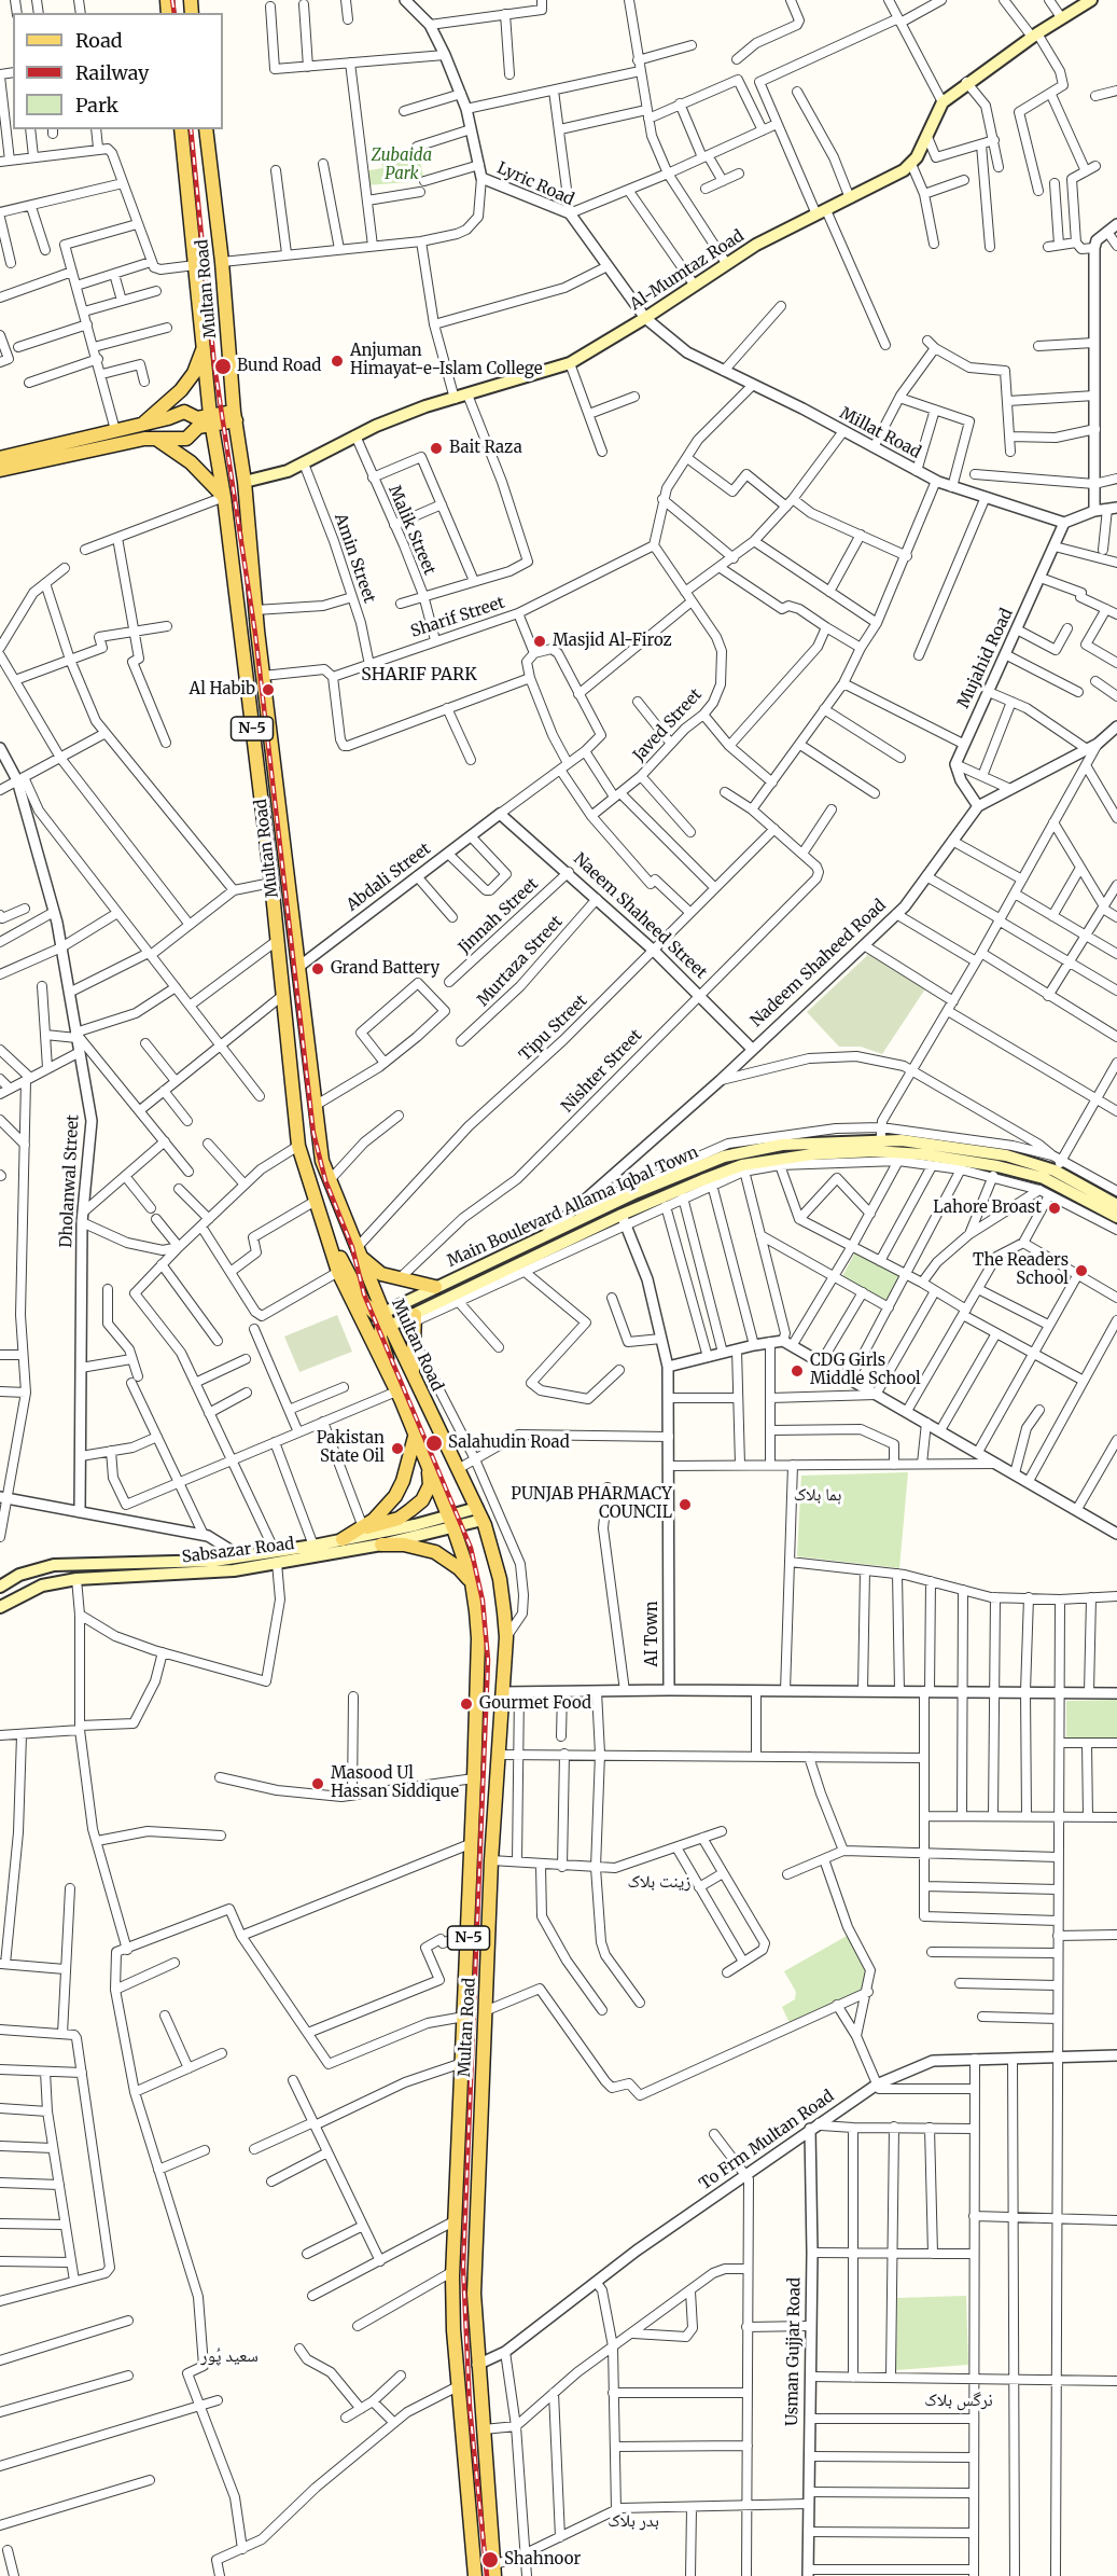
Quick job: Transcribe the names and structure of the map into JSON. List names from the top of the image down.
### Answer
{
  "streets": {
    "main road": [
      "Al-Mumtaz Road",
      "Multan Road",
      "N-5",
      "Main Boulevard Allama Iqbal Town",
      "Sabsazar Road"
    ],
    "street": [
      "Lyric Road",
      "Millat Road",
      "Malik Street",
      "Amin Street",
      "Sharif Street",
      "Mujahid Road",
      "Javed Street",
      "Abdali Street",
      "Jinnah Street",
      "Naeem Shaheed Street",
      "Murtaza Street",
      "Nadeem Shaheed Road",
      "Tipu Street",
      "Nishter Street",
      "Dholanwal Street",
      "AI Town",
      "To Frm Multan Road",
      "Usman Gujjar Road"
    ]
  },
  "crossings": [
    ["Lyric Road", "Al-Mumtaz Road"],
    ["Lyric Road", "Millat Road"],
    ["Al-Mumtaz Road", "Multan Road"],
    ["Al-Mumtaz Road", "Millat Road"],
    ["Al-Mumtaz Road", "Malik Street"],
    ["Al-Mumtaz Road", "Amin Street"],
    ["Multan Road", "Sharif Street"],
    ["Multan Road", "Abdali Street"],
    ["Multan Road", "Tipu Street"],
    ["Multan Road", "Main Boulevard Allama Iqbal Town"],
    ["Multan Road", "Sabsazar Road"],
    ["Multan Road", "To Frm Multan Road"],
    ["Millat Road", "Mujahid Road"],
    ["Malik Street", "Sharif Street"],
    ["Amin Street", "Sharif Street"],
    ["Sharif Street", "Javed Street"],
    ["Abdali Street", "Naeem Shaheed Street"],
    ["Jinnah Street", "Naeem Shaheed Street"],
    ["Naeem Shaheed Street", "Murtaza Street"],
    ["Naeem Shaheed Street", "Nadeem Shaheed Road"],
    ["Naeem Shaheed Street", "Tipu Street"],
    ["Naeem Shaheed Street", "Nishter Street"],
    ["Nadeem Shaheed Road", "Main Boulevard Allama Iqbal Town"],
    ["Main Boulevard Allama Iqbal Town", "AI Town"],
    ["To Frm Multan Road", "Usman Gujjar Road"]
  ],
  "districts": [
    "SHARIF PARK",
    "ہما بلاک",
    "زینت بلاک",
    "سعید پُور",
    "نرگس بلاک",
    "بدر بلاک"
  ],
  "parks": ["Zubaida Park"],
  "places": [
    "Anjuman Himayat-e-Islam College",
    "Bund Road",
    "Bait Raza",
    "Masjid Al-Firoz",
    "Al Habib",
    "Grand Battery",
    "Lahore Broast",
    "The Readers School",
    "CDG Girls Middle School",
    "Salahudin Road",
    "Pakistan State Oil",
    "PUNJAB PHARMACY COUNCIL",
    "Gourmet Food",
    "Masood Ul Hassan Siddique",
    "Shahnoor"
  ],
  "legend": ["Road", "Railway", "Park"]
}
